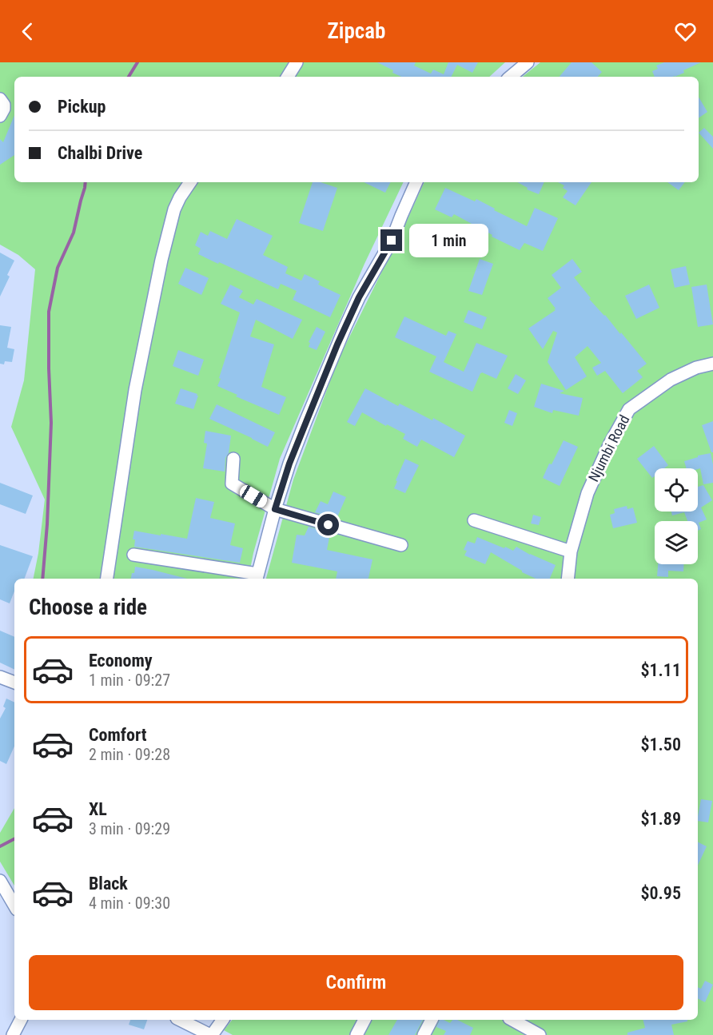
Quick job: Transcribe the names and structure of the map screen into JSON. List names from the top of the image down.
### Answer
{
  "streets": {
    "street": ["Njumbi Road"]
  },
  "page": {
    "header": "Zipcab",
    "banner": ["Pickup", "Chalbi Drive"],
    "bubble": "1 min",
    "heading": "Choose a ride",
    "list": [
      {
        "name": "Economy",
        "note": "1 min · 09:27",
        "value": "$1.11"
      },
      {
        "name": "Comfort",
        "note": "2 min · 09:28",
        "value": "$1.50"
      },
      {
        "name": "XL",
        "note": "3 min · 09:29",
        "value": "$1.89"
      },
      {
        "name": "Black",
        "note": "4 min · 09:30",
        "value": "$0.95"
      }
    ],
    "buttons": "Confirm"
  }
}
